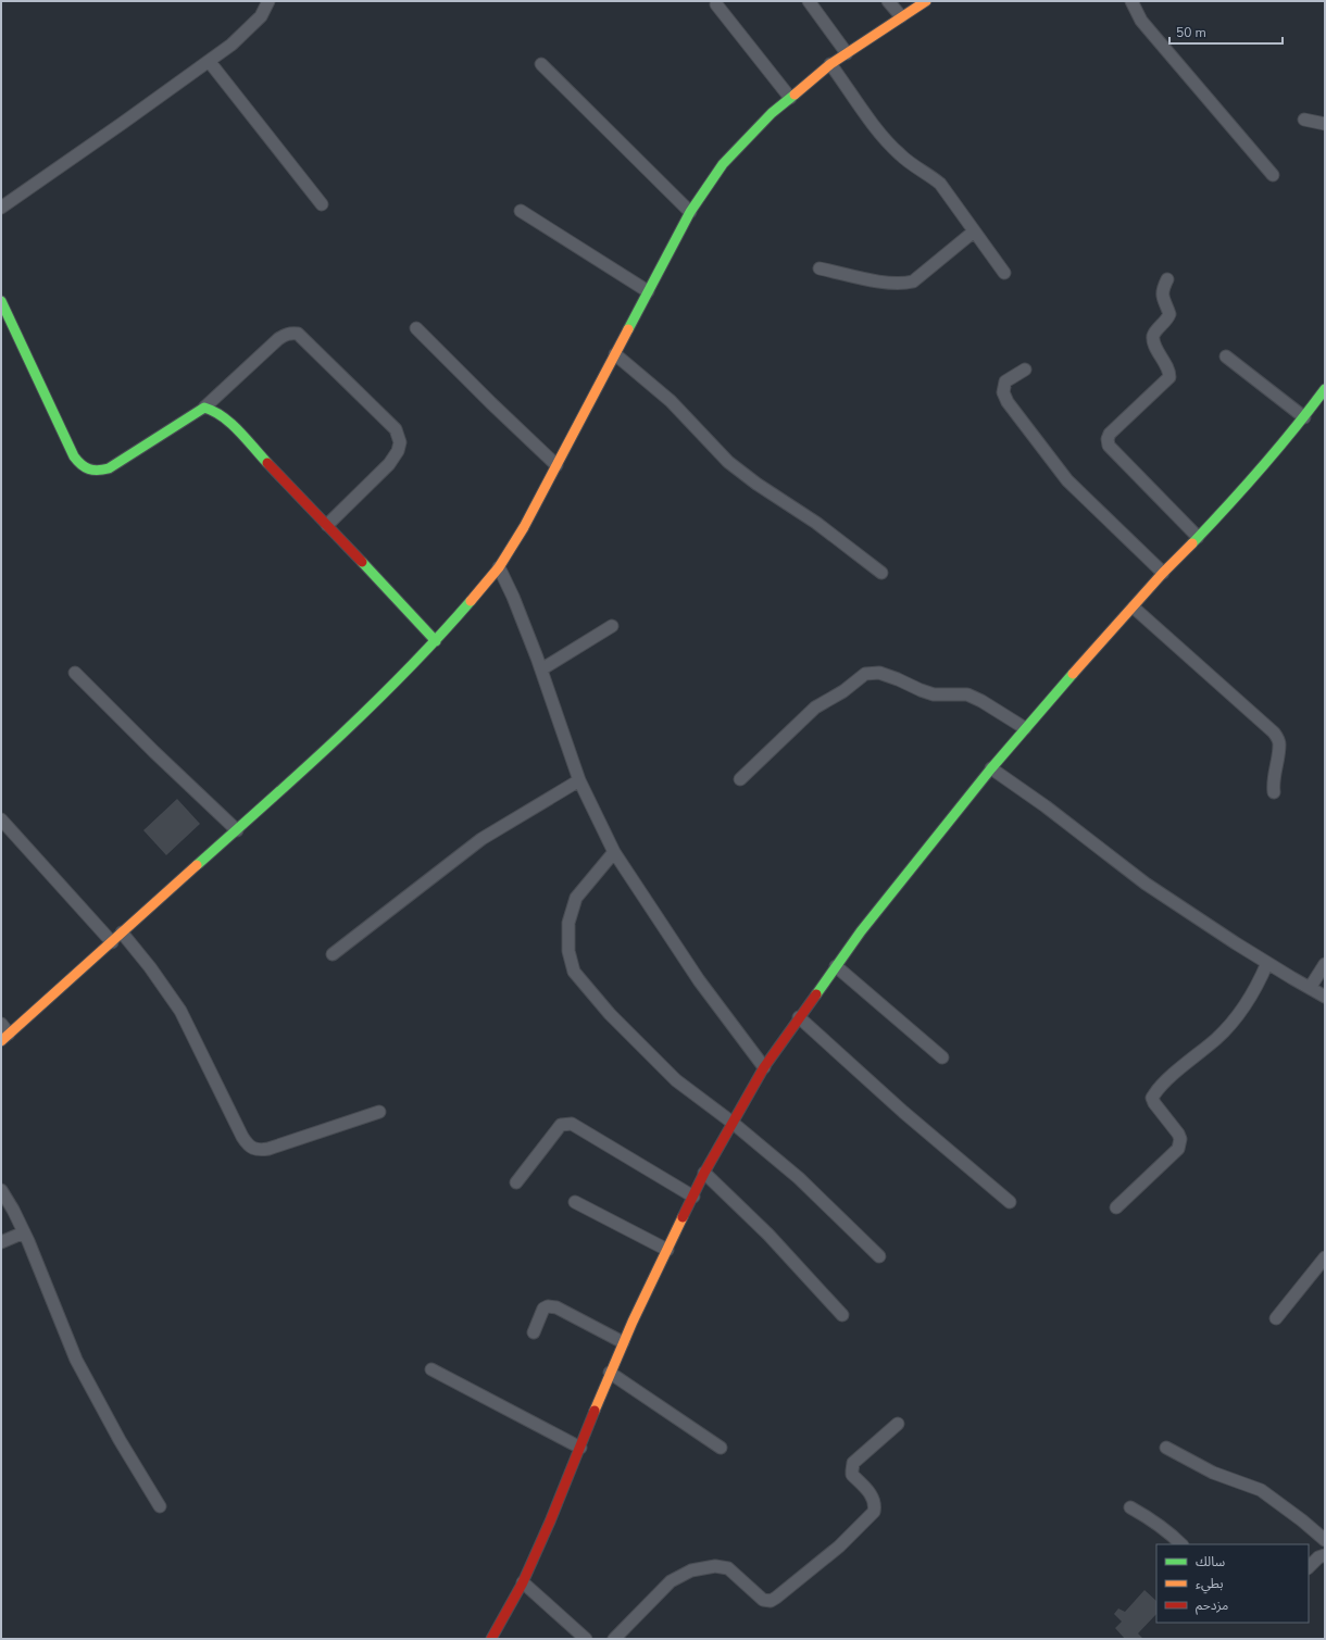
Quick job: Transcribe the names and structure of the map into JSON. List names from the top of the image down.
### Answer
{
  "legend": ["سالك", "بطيء", "مزدحم"],
  "scale_bar": "50 m"
}
